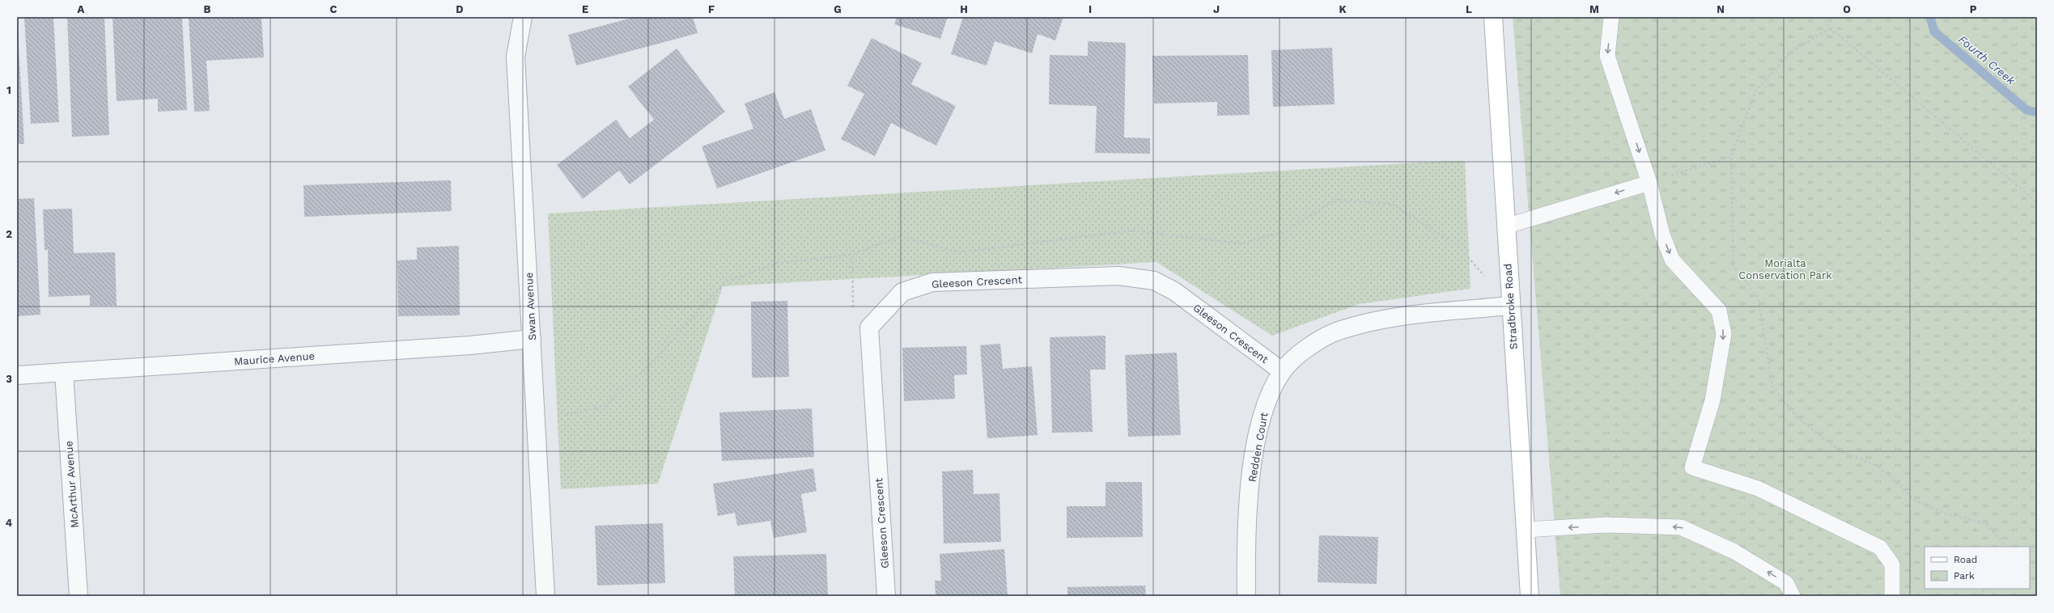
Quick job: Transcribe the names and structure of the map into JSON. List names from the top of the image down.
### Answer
{
  "streets": {
    "main road": ["Stradbroke Road"],
    "street": [
      "Gleeson Crescent",
      "Swan Avenue",
      "Maurice Avenue",
      "Redden Court",
      "McArthur Avenue"
    ]
  },
  "crossings": [
    ["Gleeson Crescent", "Redden Court"],
    ["Swan Avenue", "Maurice Avenue"],
    ["Stradbroke Road", "Redden Court"],
    ["Maurice Avenue", "McArthur Avenue"]
  ],
  "water": ["Fourth Creek"],
  "parks": ["Morialta Conservation Park"],
  "legend": ["Road", "Park"],
  "grid": {
    "columns": [
      "A",
      "B",
      "C",
      "D",
      "E",
      "F",
      "G",
      "H",
      "I",
      "J",
      "K",
      "L",
      "M",
      "N",
      "O",
      "P"
    ],
    "rows": [
      "1",
      "2",
      "3",
      "4"
    ]
  }
}
